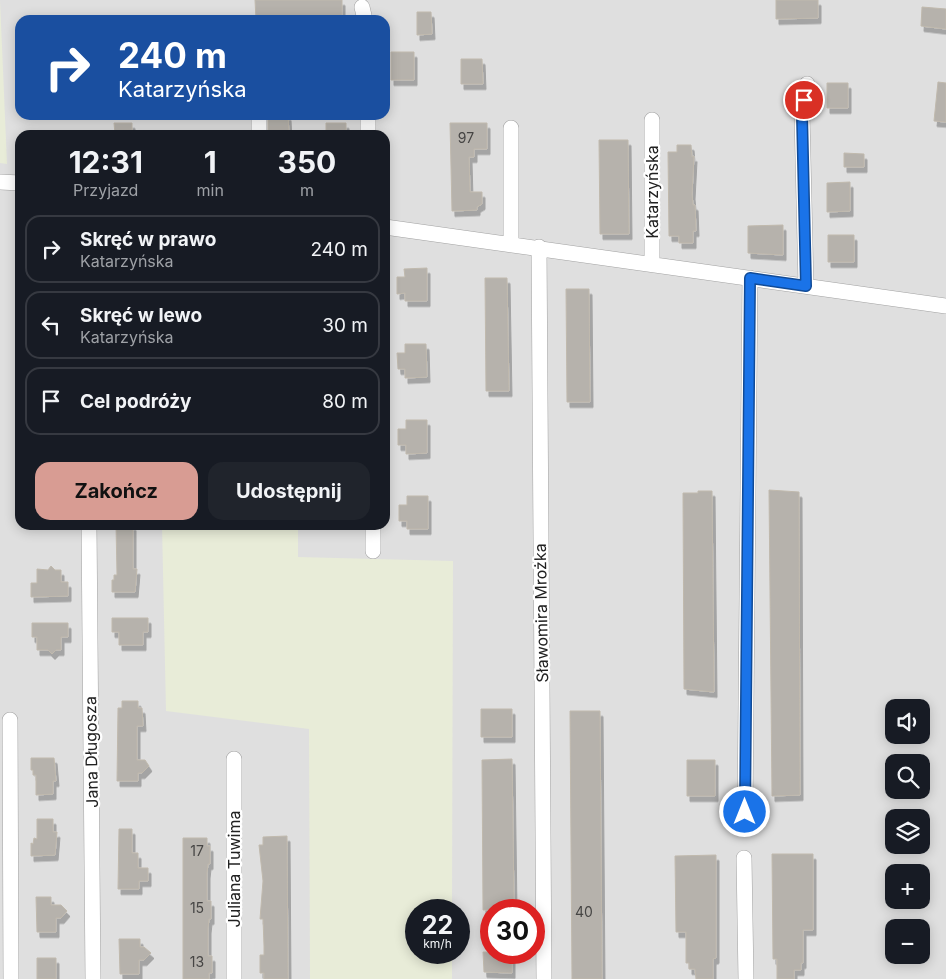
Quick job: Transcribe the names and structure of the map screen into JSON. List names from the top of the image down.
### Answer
{
  "streets": {
    "street": [
      "Katarzyńska",
      "Sławomira Mrożka",
      "Jana Długosza",
      "Juliana Tuwima"
    ]
  },
  "crossings": [
    ["Katarzyńska", "Sławomira Mrożka"]
  ],
  "house_numbers": [
    "97",
    "17",
    "15",
    "40",
    "13"
  ],
  "page": {
    "turn": ["240 m", "Katarzyńska"],
    "eta": [
      "12:31",
      "Przyjazd",
      "1",
      "min",
      "350",
      "m"
    ],
    "list": [
      {
        "name": "Skręć w prawo",
        "note": "Katarzyńska",
        "value": "240 m"
      },
      {
        "name": "Skręć w lewo",
        "note": "Katarzyńska",
        "value": "30 m"
      },
      {
        "name": "Cel podróży",
        "value": "80 m"
      }
    ],
    "buttons": ["Zakończ", "Udostępnij"],
    "map_buttons": ["+", "−"],
    "speed": "22 km/h",
    "limit": "30"
  }
}
